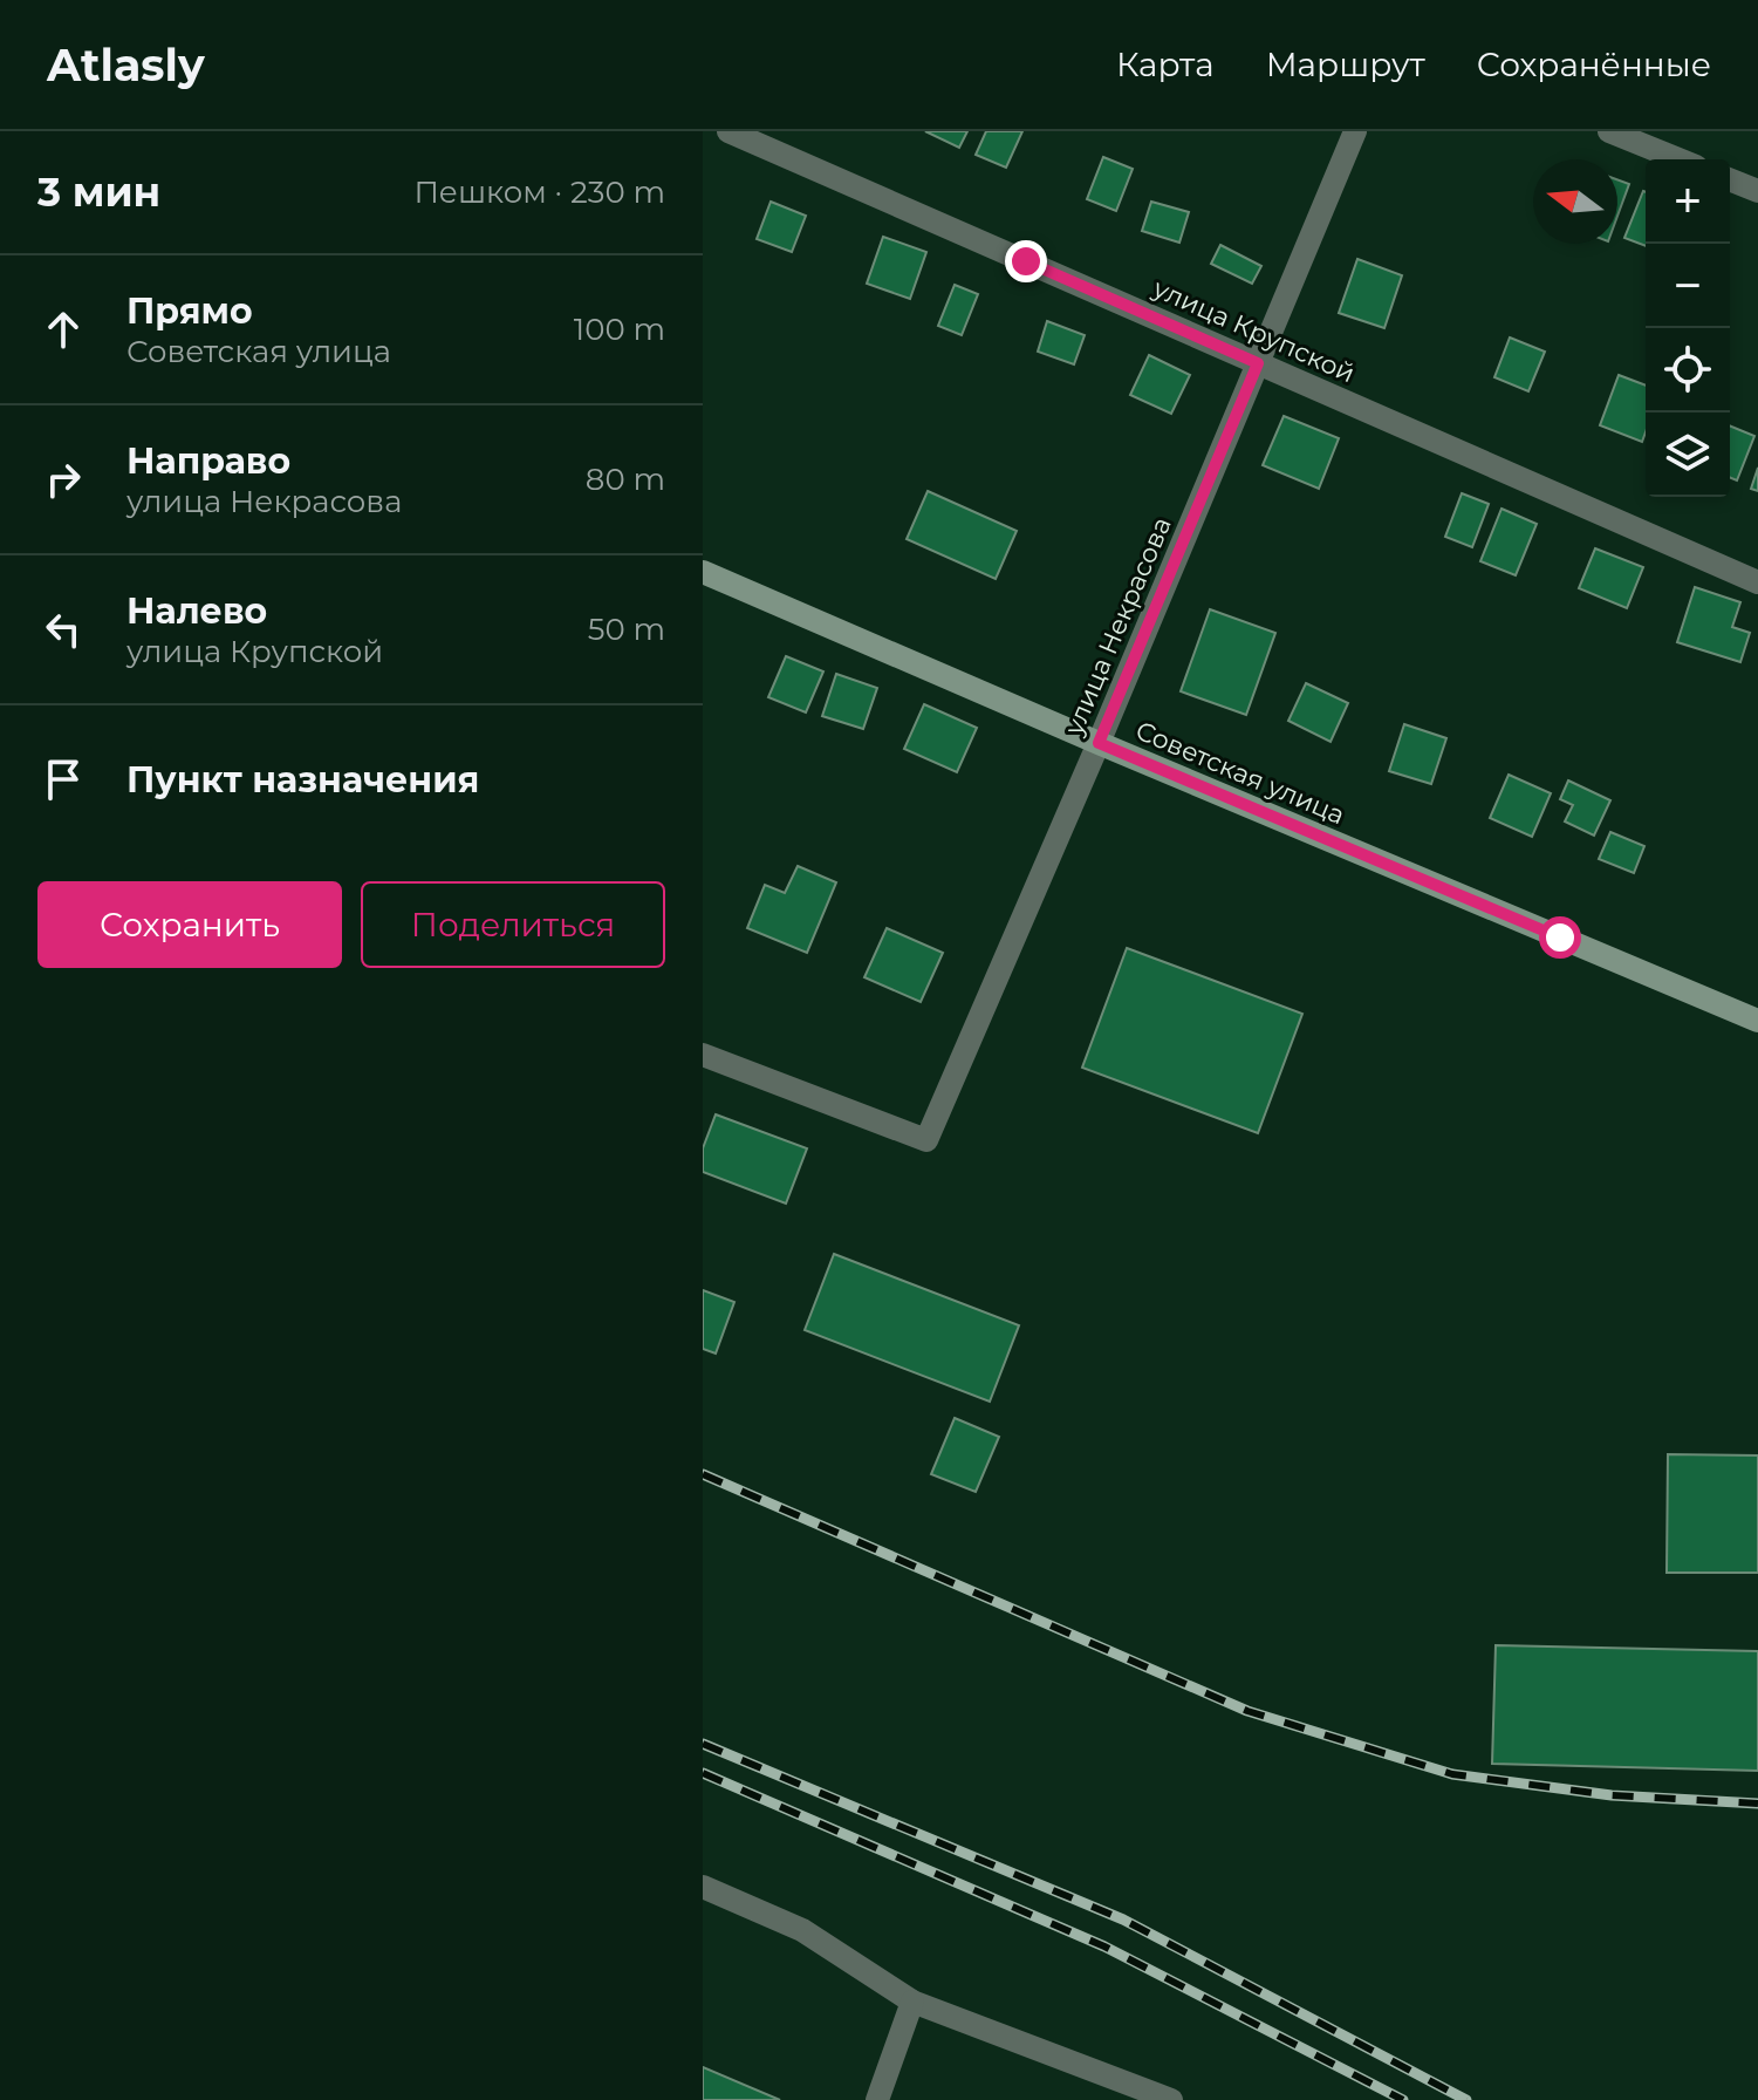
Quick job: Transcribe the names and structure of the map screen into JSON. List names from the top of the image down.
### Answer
{
  "streets": {
    "main road": ["Советская улица"],
    "street": ["улица Крупской", "улица Некрасова"]
  },
  "crossings": [
    ["улица Крупской", "улица Некрасова"],
    ["улица Некрасова", "Советская улица"]
  ],
  "north": "left",
  "page": {
    "header": "Atlasly",
    "nav": ["Карта", "Маршрут", "Сохранённые"],
    "heading": ["3 мин", "Пешком · 230 m"],
    "map_buttons": ["+", "−"],
    "list": [
      ["Прямо", "Советская улица", "100 m"],
      ["Направо", "улица Некрасова", "80 m"],
      ["Налево", "улица Крупской", "50 m"],
      "Пункт назначения"
    ],
    "buttons": ["Сохранить", "Поделиться"]
  }
}
